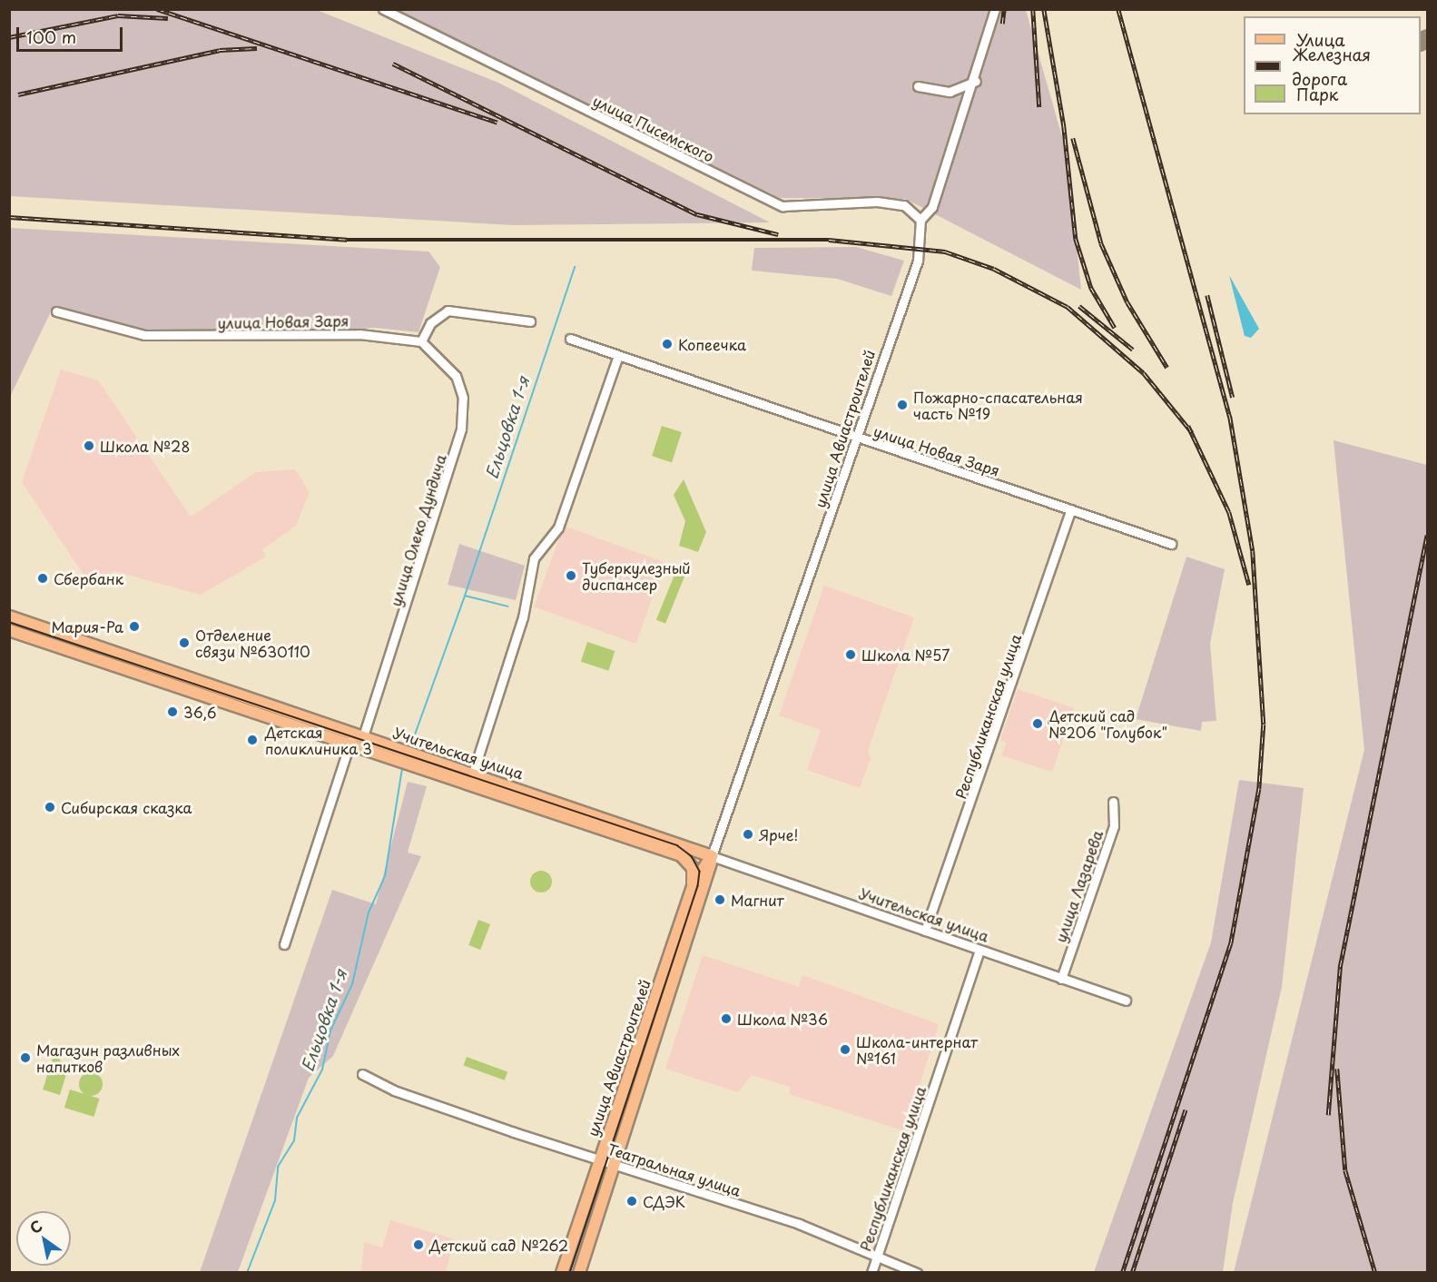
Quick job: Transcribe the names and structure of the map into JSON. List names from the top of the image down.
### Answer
{
  "streets": {
    "main road": ["улица Авиастроителей", "Учительская улица"],
    "street": [
      "улица Писемского",
      "улица Новая Заря",
      "улица Олеко Дундича",
      "Республиканская улица",
      "улица Лазарева",
      "Театральная улица"
    ]
  },
  "crossings": [
    ["улица Писемского", "улица Авиастроителей"],
    ["улица Новая Заря", "улица Авиастроителей"],
    ["улица Новая Заря", "улица Олеко Дундича"],
    ["улица Новая Заря", "Республиканская улица"],
    ["улица Авиастроителей", "Учительская улица"],
    ["улица Авиастроителей", "Театральная улица"],
    ["улица Олеко Дундича", "Учительская улица"],
    ["Республиканская улица", "Учительская улица"],
    ["Республиканская улица", "Театральная улица"],
    ["Учительская улица", "улица Лазарева"]
  ],
  "water": ["Ельцовка 1-я"],
  "places": [
    "Копеечка",
    "Пожарно-спасательная часть №19",
    "Школа №28",
    "Туберкулезный диспансер",
    "Сбербанк",
    "Мария-Ра",
    "Отделение связи №630110",
    "Школа №57",
    "36,6",
    "Детский сад №206 \"Голубок\"",
    "Детская поликлиника 3",
    "Сибирская сказка",
    "Ярче!",
    "Магнит",
    "Школа №36",
    "Школа-интернат №161",
    "Магазин разливных напитков",
    "СДЭК",
    "Детский сад №262"
  ],
  "legend": ["Улица", "Железная дорога", "Парк"],
  "scale_bar": "100 m",
  "north": "top left"
}
